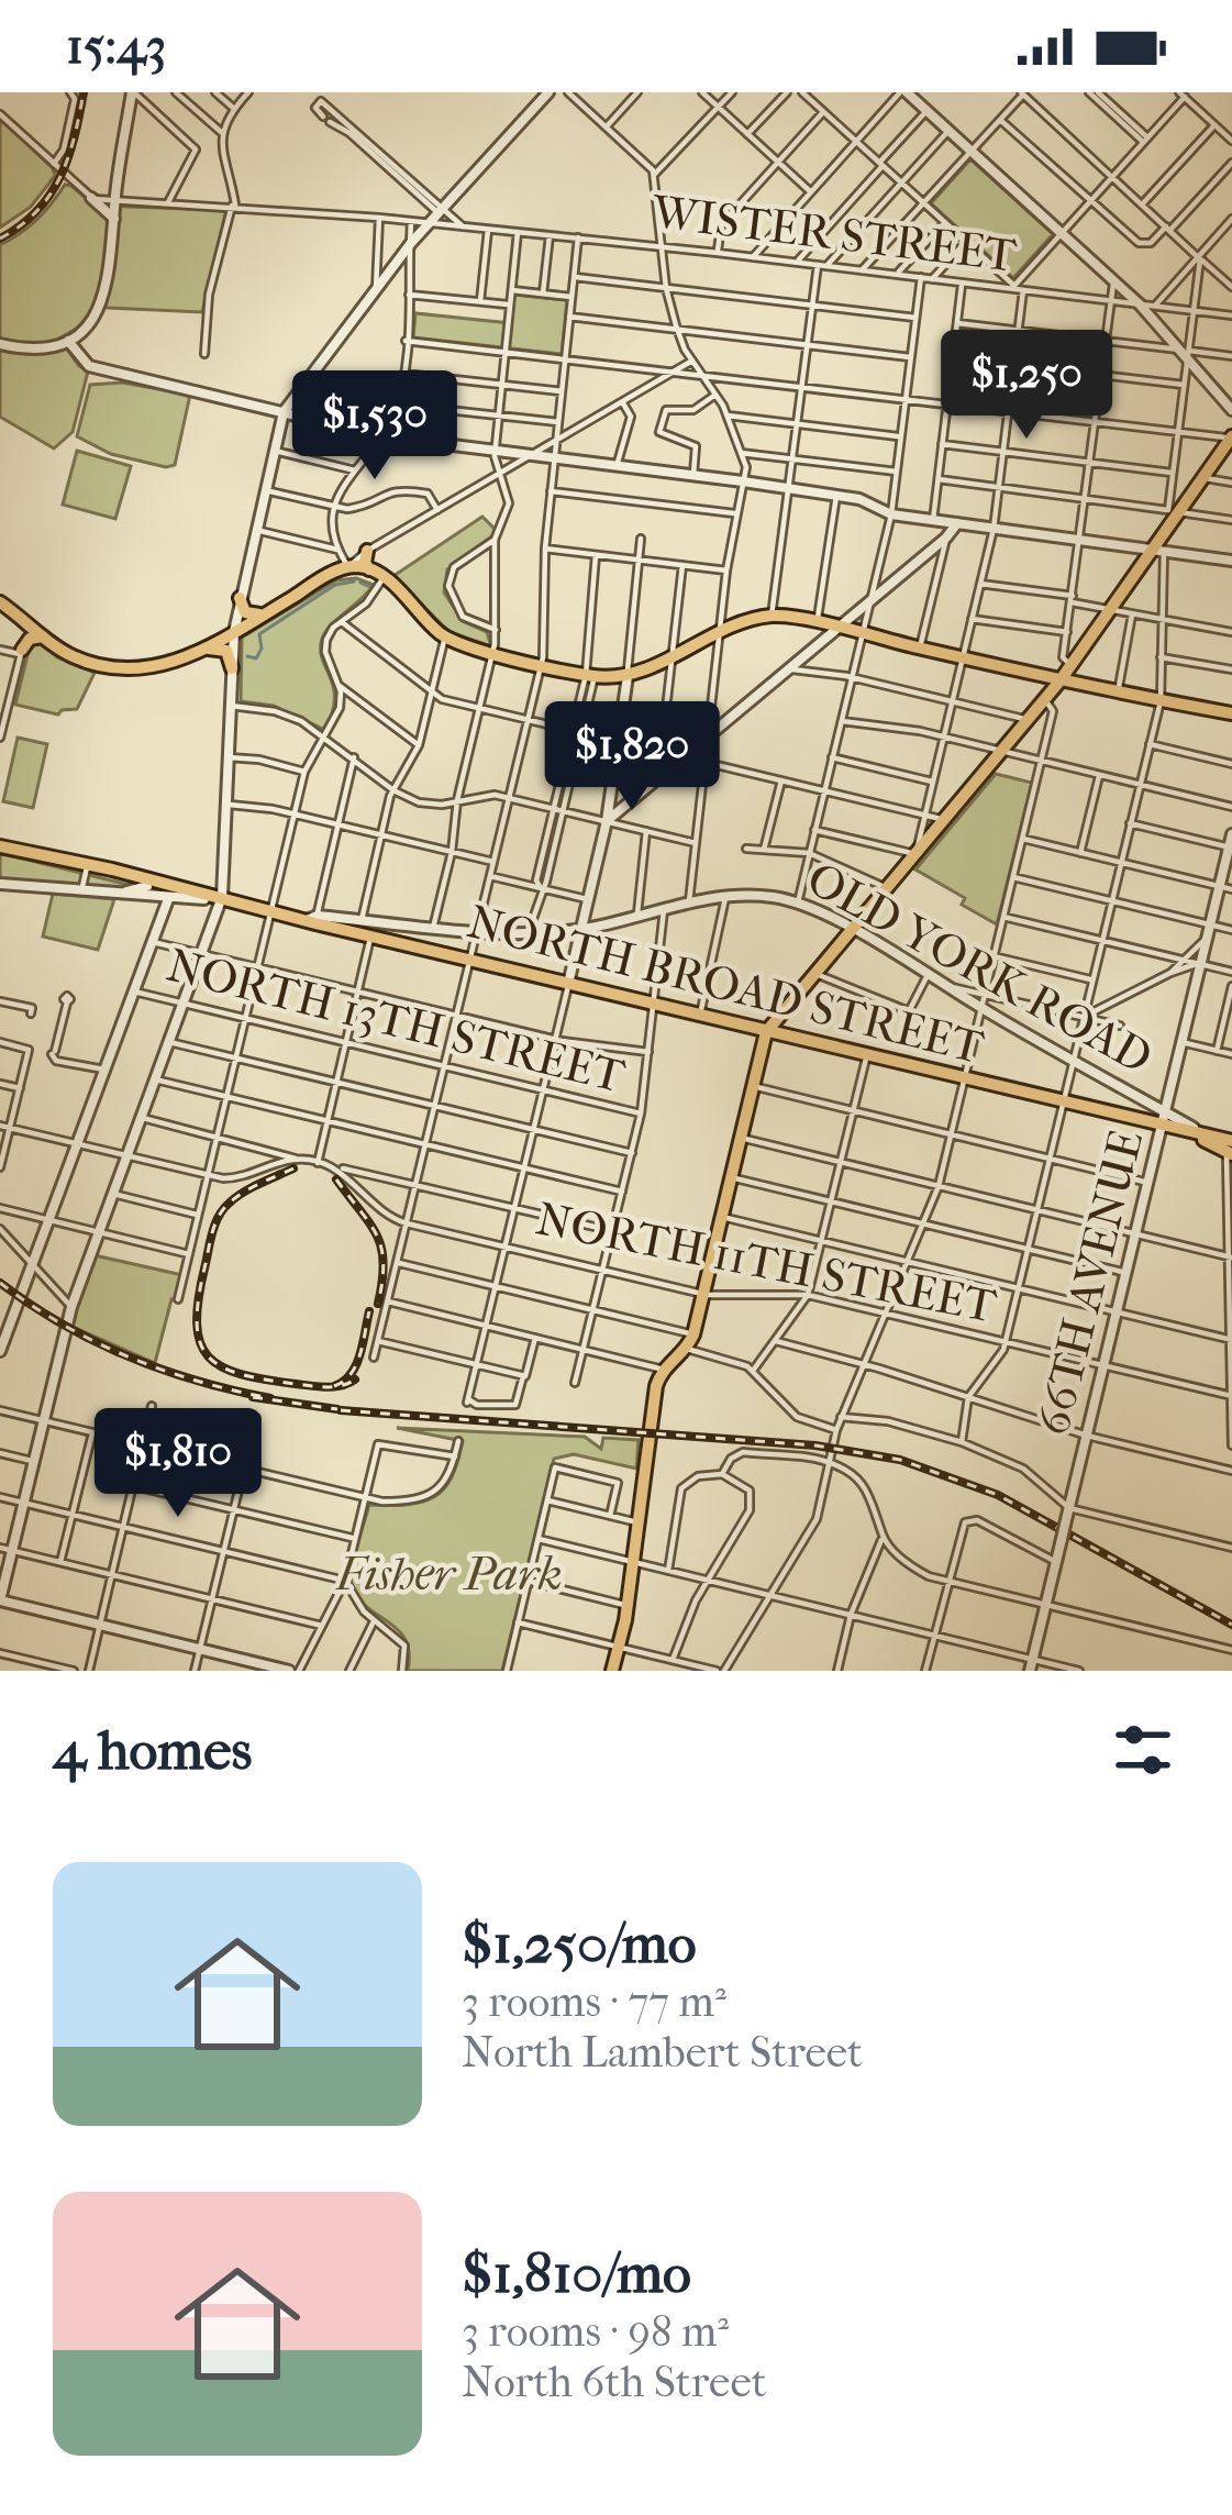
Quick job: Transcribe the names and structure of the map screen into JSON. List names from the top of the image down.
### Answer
{
  "streets": {
    "main road": ["NORTH BROAD STREET"],
    "street": [
      "WISTER STREET",
      "OLD YORK ROAD",
      "NORTH 13TH STREET",
      "NORTH 11TH STREET",
      "66TH AVENUE"
    ]
  },
  "crossings": [
    ["OLD YORK ROAD", "NORTH BROAD STREET"],
    ["OLD YORK ROAD", "66TH AVENUE"],
    ["NORTH BROAD STREET", "66TH AVENUE"],
    ["NORTH 11TH STREET", "66TH AVENUE"]
  ],
  "parks": ["Fisher Park"],
  "page": {
    "status": "15:43",
    "price": [
      "$1,250",
      "$1,530",
      "$1,820",
      "$1,810"
    ],
    "heading": "4 homes",
    "list": [
      {
        "name": "$1,250/mo",
        "note": "3 rooms · 77 m² · North Lambert Street"
      },
      {
        "name": "$1,810/mo",
        "note": "3 rooms · 98 m² · North 6th Street"
      }
    ]
  }
}
